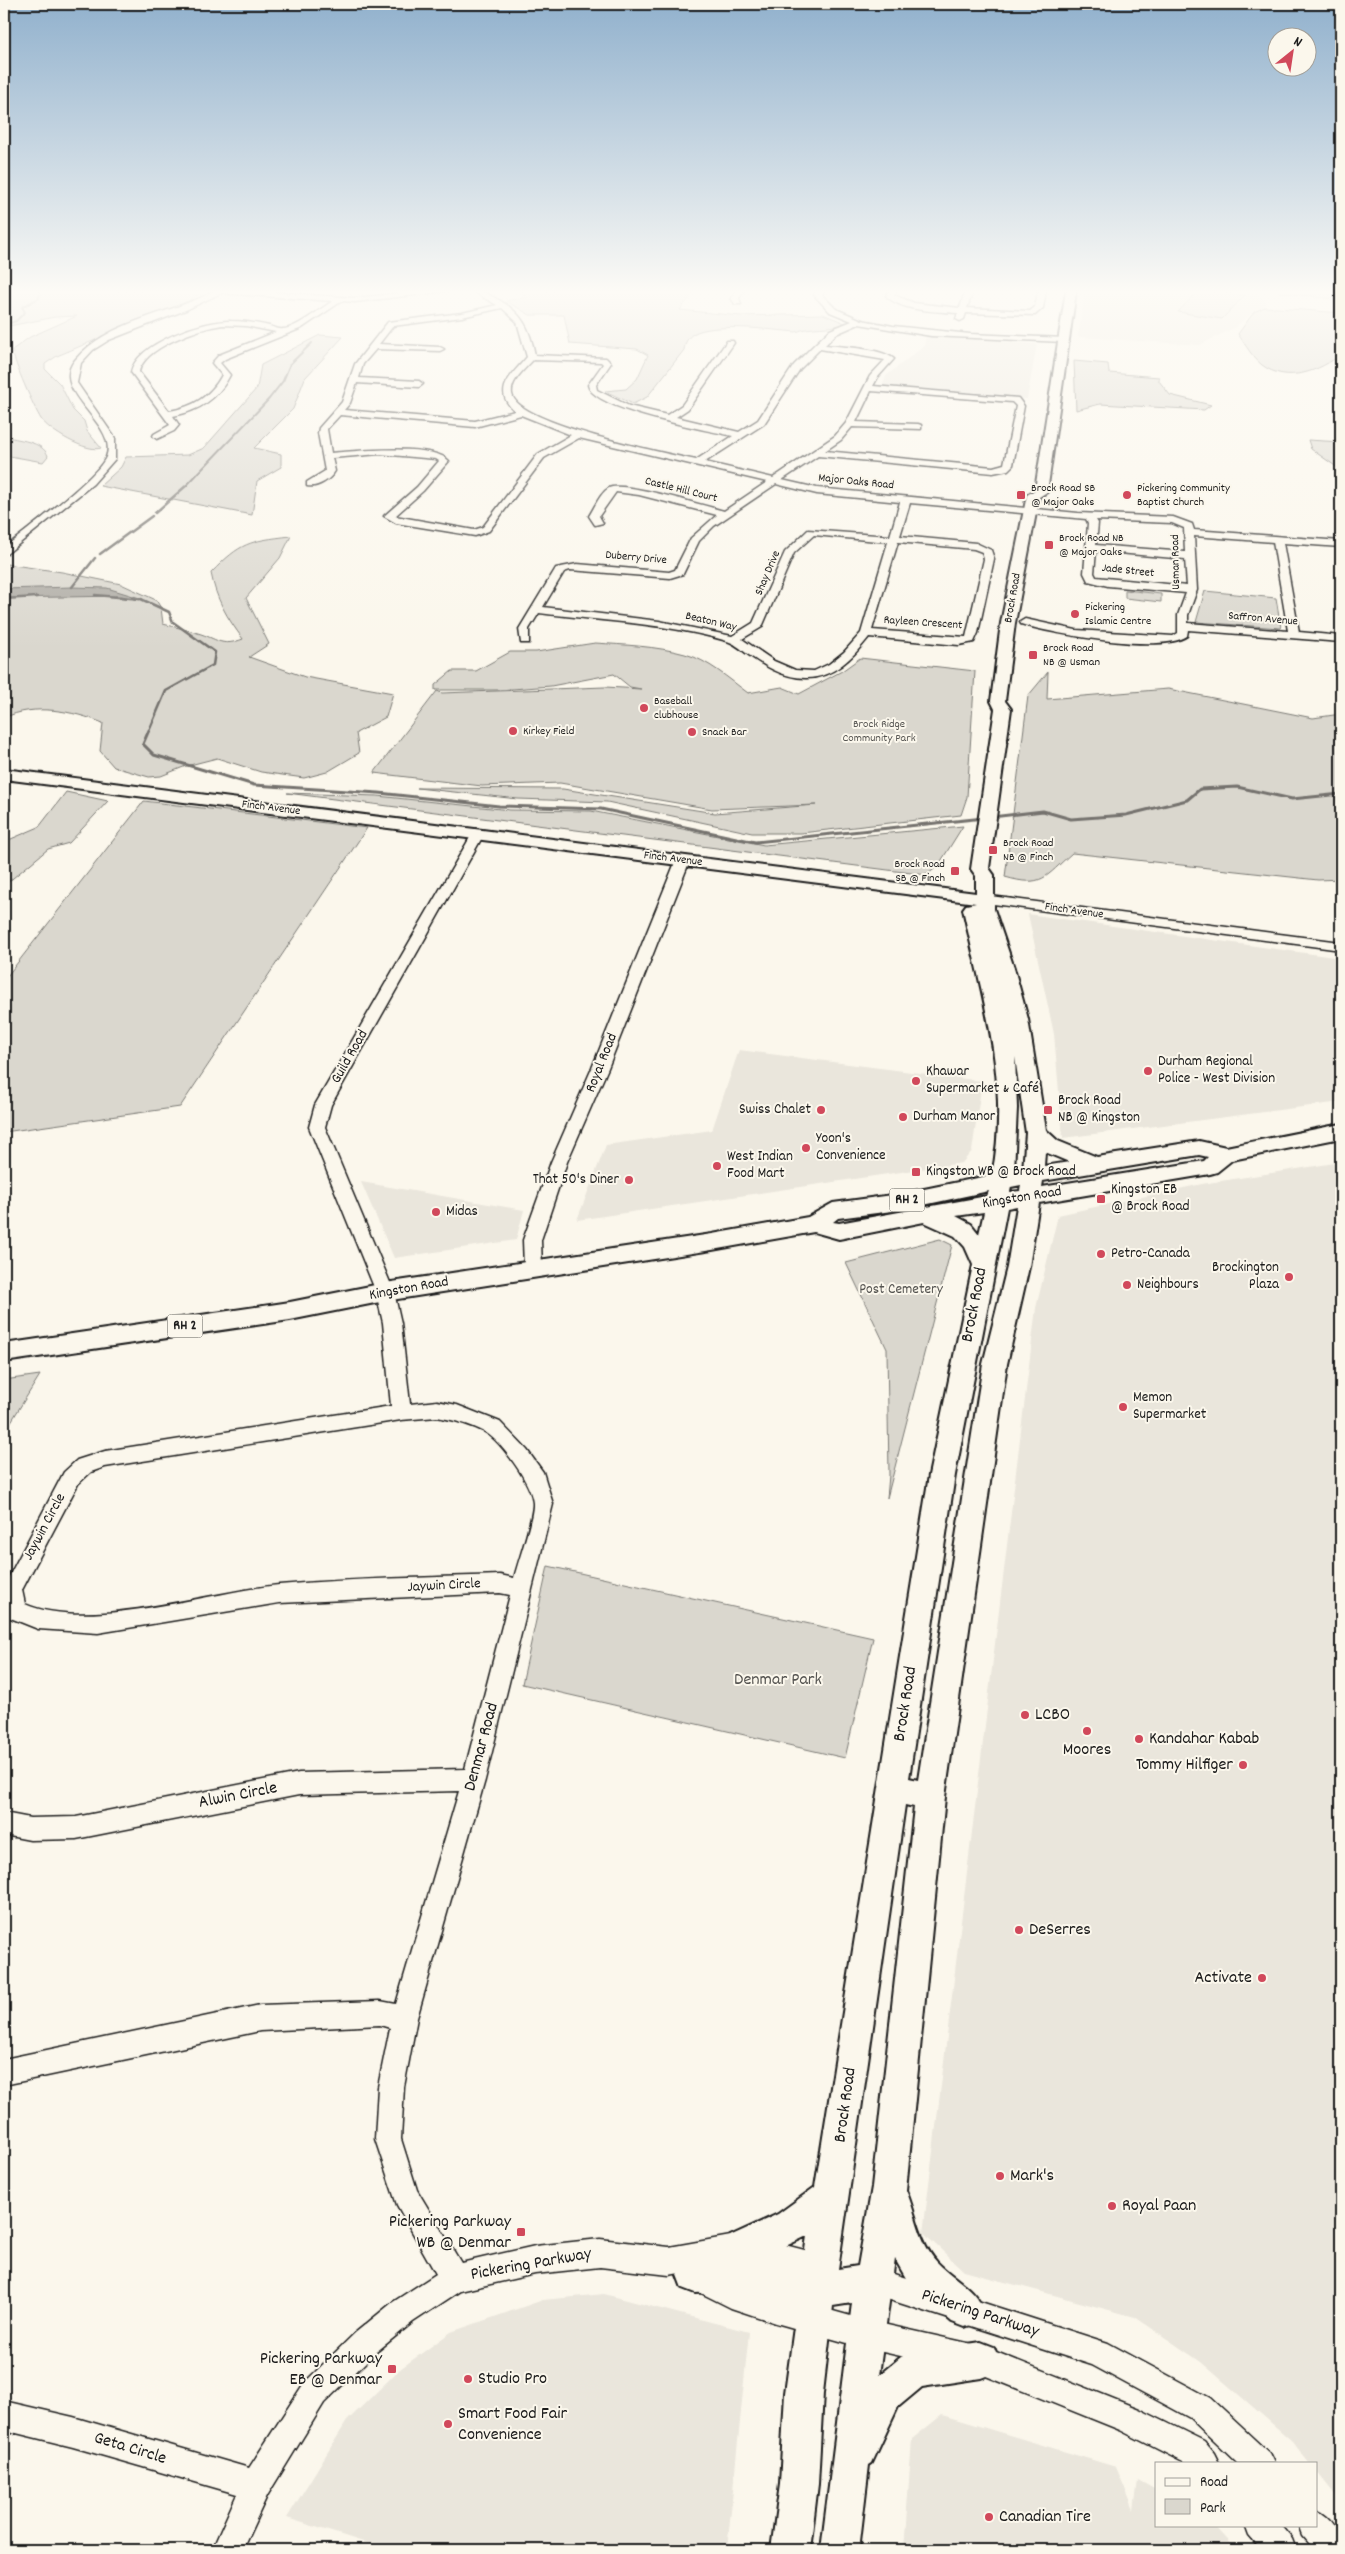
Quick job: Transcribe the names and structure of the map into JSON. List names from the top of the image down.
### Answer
{
  "streets": {
    "main road": [
      "Brock Road",
      "Finch Avenue",
      "Kingston Road",
      "RH 2"
    ],
    "street": [
      "Major Oaks Road",
      "Castle Hill Court",
      "Duberry Drive",
      "Usman Road",
      "Jade Street",
      "Shay Drive",
      "Saffron Avenue",
      "Beaton Way",
      "Rayleen Crescent",
      "Guild Road",
      "Royal Road",
      "Jaywin Circle",
      "Denmar Road",
      "Alwin Circle",
      "Pickering Parkway",
      "Geta Circle"
    ]
  },
  "crossings": [
    ["Major Oaks Road", "Duberry Drive"],
    ["Major Oaks Road", "Usman Road"],
    ["Major Oaks Road", "Brock Road"],
    ["Major Oaks Road", "Beaton Way"],
    ["Castle Hill Court", "Duberry Drive"],
    ["Duberry Drive", "Beaton Way"],
    ["Usman Road", "Jade Street"],
    ["Usman Road", "Saffron Avenue"],
    ["Shay Drive", "Beaton Way"],
    ["Shay Drive", "Rayleen Crescent"],
    ["Brock Road", "Finch Avenue"],
    ["Brock Road", "Kingston Road"],
    ["Brock Road", "Pickering Parkway"],
    ["Beaton Way", "Rayleen Crescent"],
    ["Finch Avenue", "Guild Road"],
    ["Finch Avenue", "Royal Road"],
    ["Guild Road", "Kingston Road"],
    ["Royal Road", "Kingston Road"],
    ["Jaywin Circle", "Denmar Road"],
    ["Denmar Road", "Alwin Circle"],
    ["Denmar Road", "Pickering Parkway"],
    ["Pickering Parkway", "Geta Circle"]
  ],
  "parks": ["Brock Ridge Community Park", "Post Cemetery", "Denmar Park"],
  "places": {
    "transit": [
      "Brock Road SB @ Major Oaks",
      "Brock Road NB @ Major Oaks",
      "Brock Road NB @ Usman",
      "Brock Road NB @ Finch",
      "Brock Road SB @ Finch",
      "Brock Road NB @ Kingston",
      "Kingston WB @ Brock Road",
      "Kingston EB @ Brock Road",
      "Pickering Parkway WB @ Denmar",
      "Pickering Parkway EB @ Denmar"
    ],
    "other": [
      "Pickering Community Baptist Church",
      "Pickering Islamic Centre",
      "Baseball clubhouse",
      "Kirkey Field",
      "Snack Bar",
      "Durham Regional Police - West Division",
      "Khawar Supermarket & Café",
      "Swiss Chalet",
      "Durham Manor",
      "Yoon's Convenience",
      "West Indian Food Mart",
      "That 50's Diner",
      "Midas",
      "Petro-Canada",
      "Brockington Plaza",
      "Neighbours",
      "Memon Supermarket",
      "LCBO",
      "Moores",
      "Kandahar Kabab",
      "Tommy Hilfiger",
      "DeSerres",
      "Activate",
      "Mark's",
      "Royal Paan",
      "Studio Pro",
      "Smart Food Fair Convenience",
      "Canadian Tire"
    ]
  },
  "legend": ["Road", "Park"],
  "north": "top right"
}
